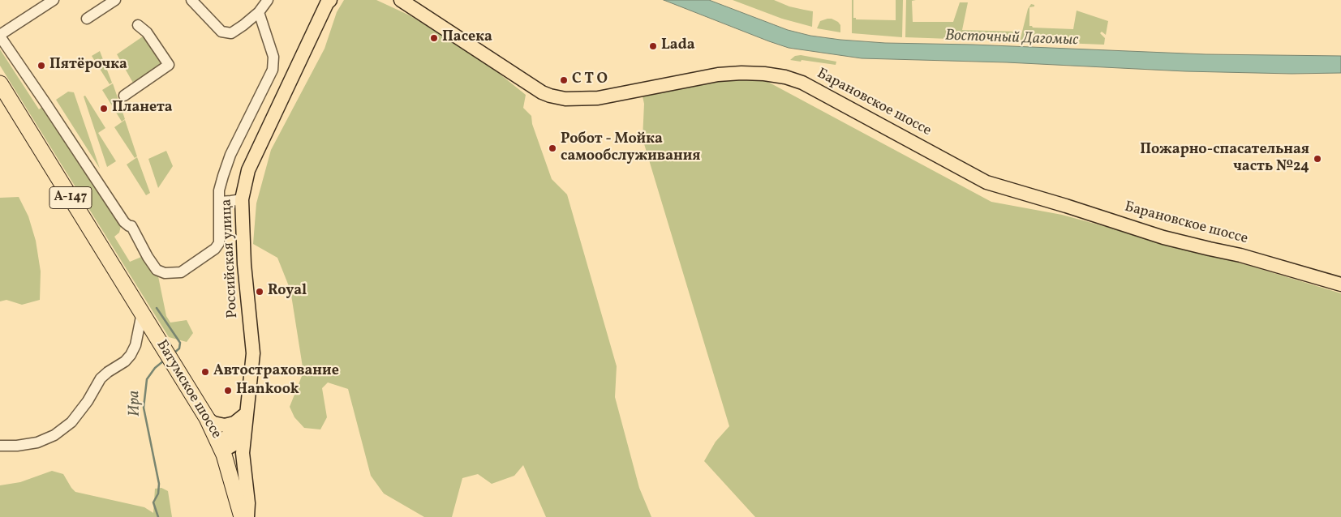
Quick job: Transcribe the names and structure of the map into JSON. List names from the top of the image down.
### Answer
{
  "streets": {
    "highway": ["А-147", "Батумское шоссе"],
    "main road": ["Барановское шоссе", "Российская улица"]
  },
  "water": ["Восточный Дагомыс", "Ира"],
  "places": [
    "Пасека",
    "Lada",
    "Пятёрочка",
    "С Т О",
    "Планета",
    "Робот - Мойка самообслуживания",
    "Пожарно-спасательная часть №24",
    "Royal",
    "Автострахование",
    "Hankook"
  ]
}
